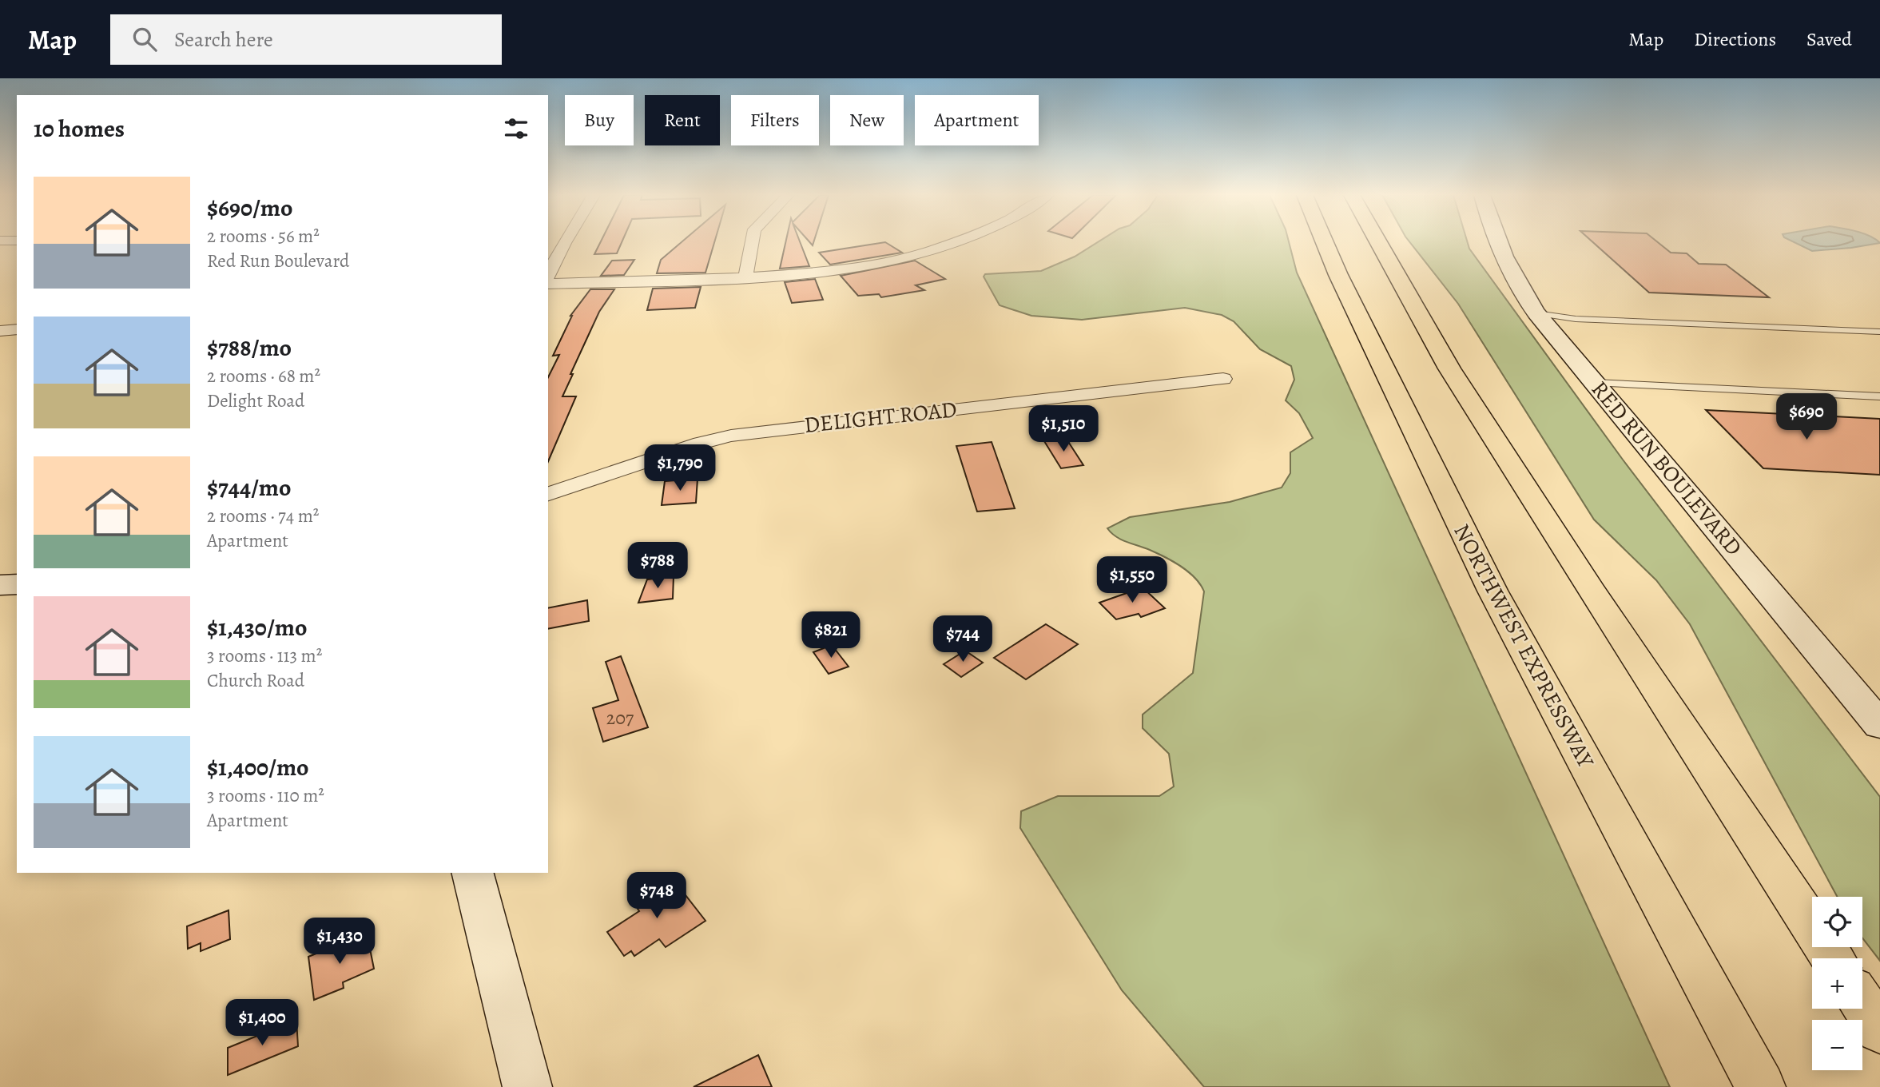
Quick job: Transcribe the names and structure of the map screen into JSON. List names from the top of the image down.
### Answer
{
  "streets": {
    "highway": ["NORTHWEST EXPRESSWAY"],
    "main road": ["RED RUN BOULEVARD"],
    "street": ["DELIGHT ROAD"]
  },
  "house_numbers": ["207"],
  "page": {
    "header": "Map",
    "search": "Search here",
    "nav": ["Map", "Directions", "Saved"],
    "chip": [
      "Buy",
      "Rent",
      "Filters",
      "New",
      "Apartment"
    ],
    "heading": "10 homes",
    "list": [
      {
        "name": "$690/mo",
        "note": "2 rooms · 56 m² · Red Run Boulevard"
      },
      {
        "name": "$788/mo",
        "note": "2 rooms · 68 m² · Delight Road"
      },
      {
        "name": "$744/mo",
        "note": "2 rooms · 74 m² · Apartment"
      },
      {
        "name": "$1,430/mo",
        "note": "3 rooms · 113 m² · Church Road"
      },
      {
        "name": "$1,400/mo",
        "note": "3 rooms · 110 m² · Apartment"
      }
    ],
    "price": [
      "$690",
      "$1,510",
      "$1,790",
      "$788",
      "$1,550",
      "$821",
      "$744",
      "$748",
      "$1,430",
      "$1,400"
    ],
    "map_buttons": ["+", "−"]
  }
}
